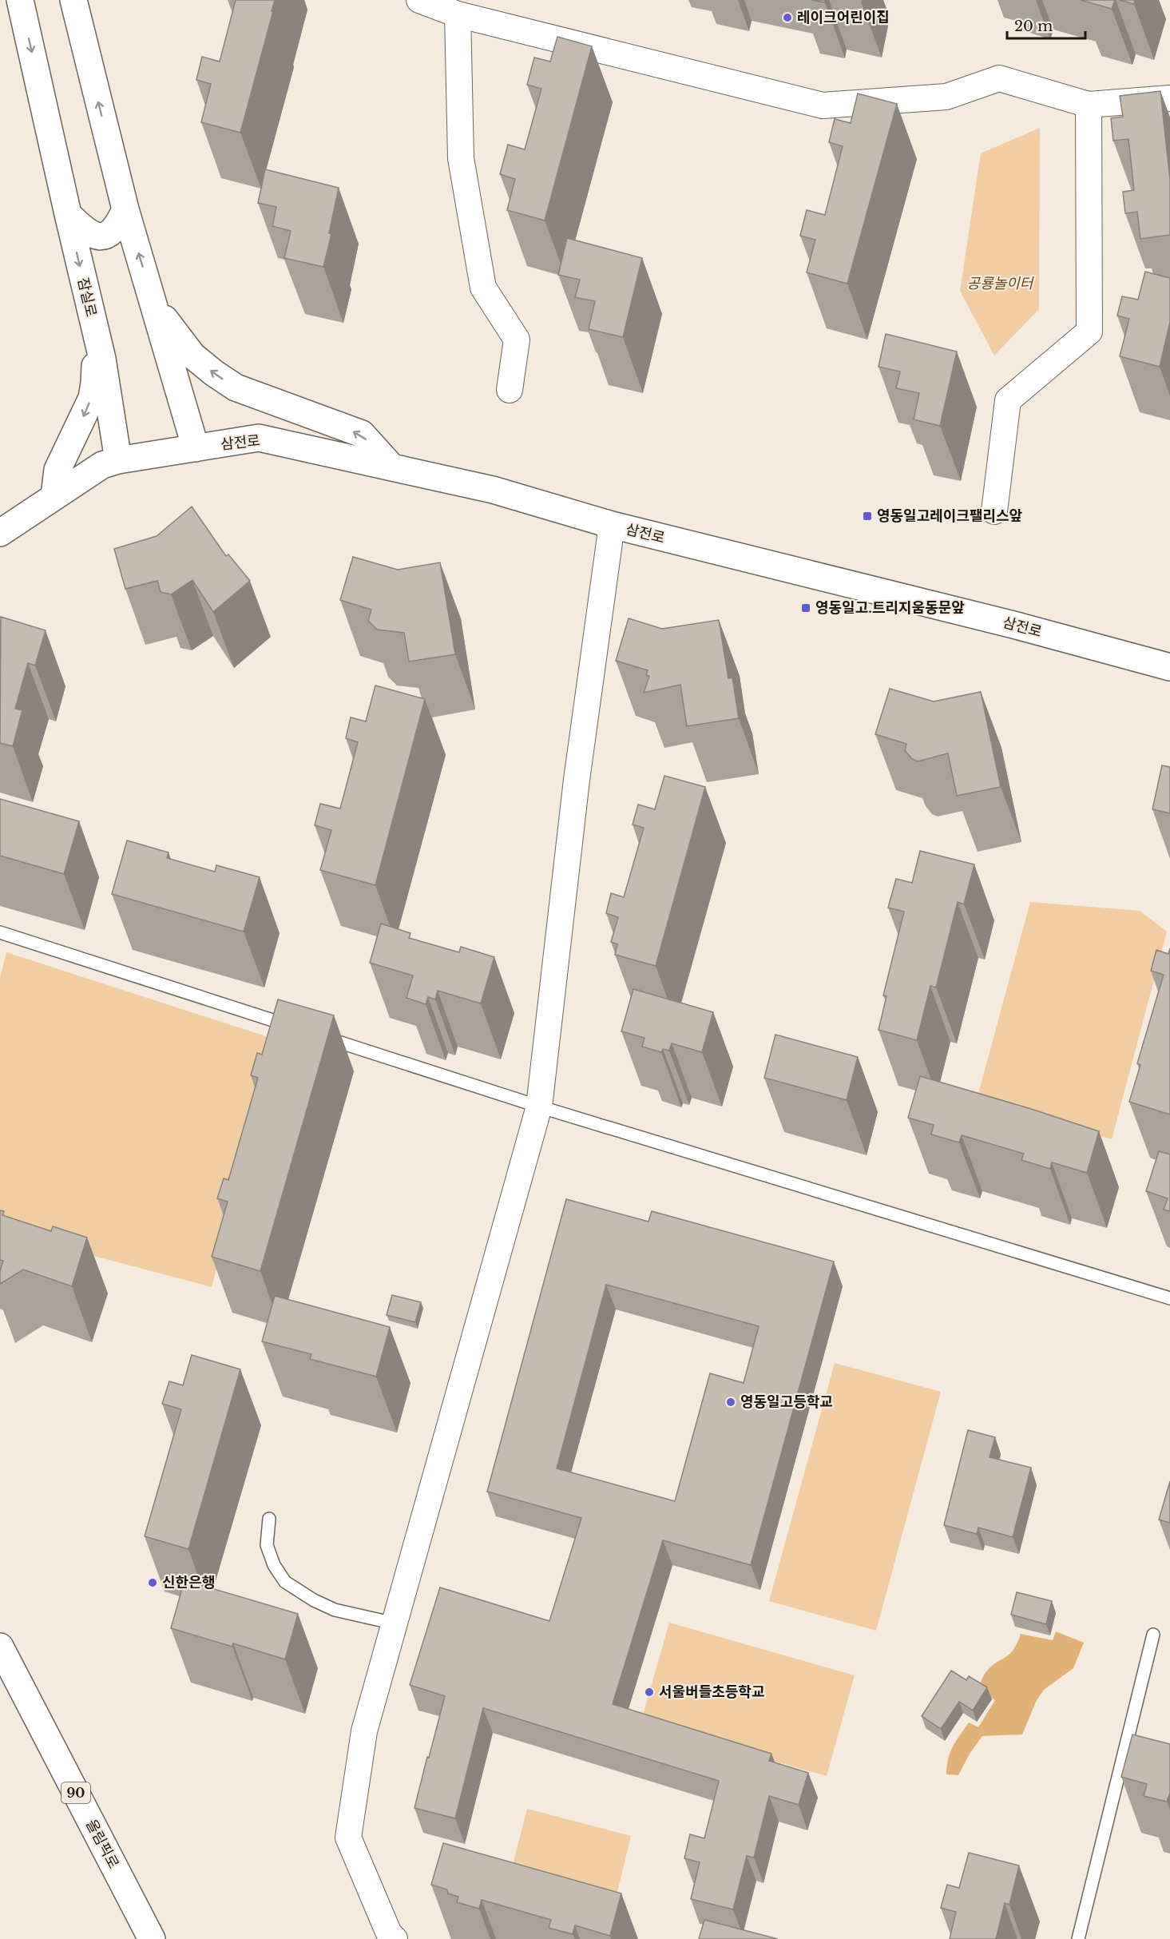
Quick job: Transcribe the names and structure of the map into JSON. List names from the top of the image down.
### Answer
{
  "streets": {
    "main road": [
      "잠실로",
      "삼전로",
      "90",
      "올림픽로"
    ]
  },
  "crossings": [
    ["잠실로", "삼전로"]
  ],
  "parks": ["공룡놀이터"],
  "places": {
    "other": [
      "레이크어린이집",
      "영동일고등학교",
      "신한은행",
      "서울버들초등학교"
    ],
    "transit": ["영동일고레이크팰리스앞", "영동일고.트리지움동문앞"]
  },
  "scale_bar": "20 m"
}
